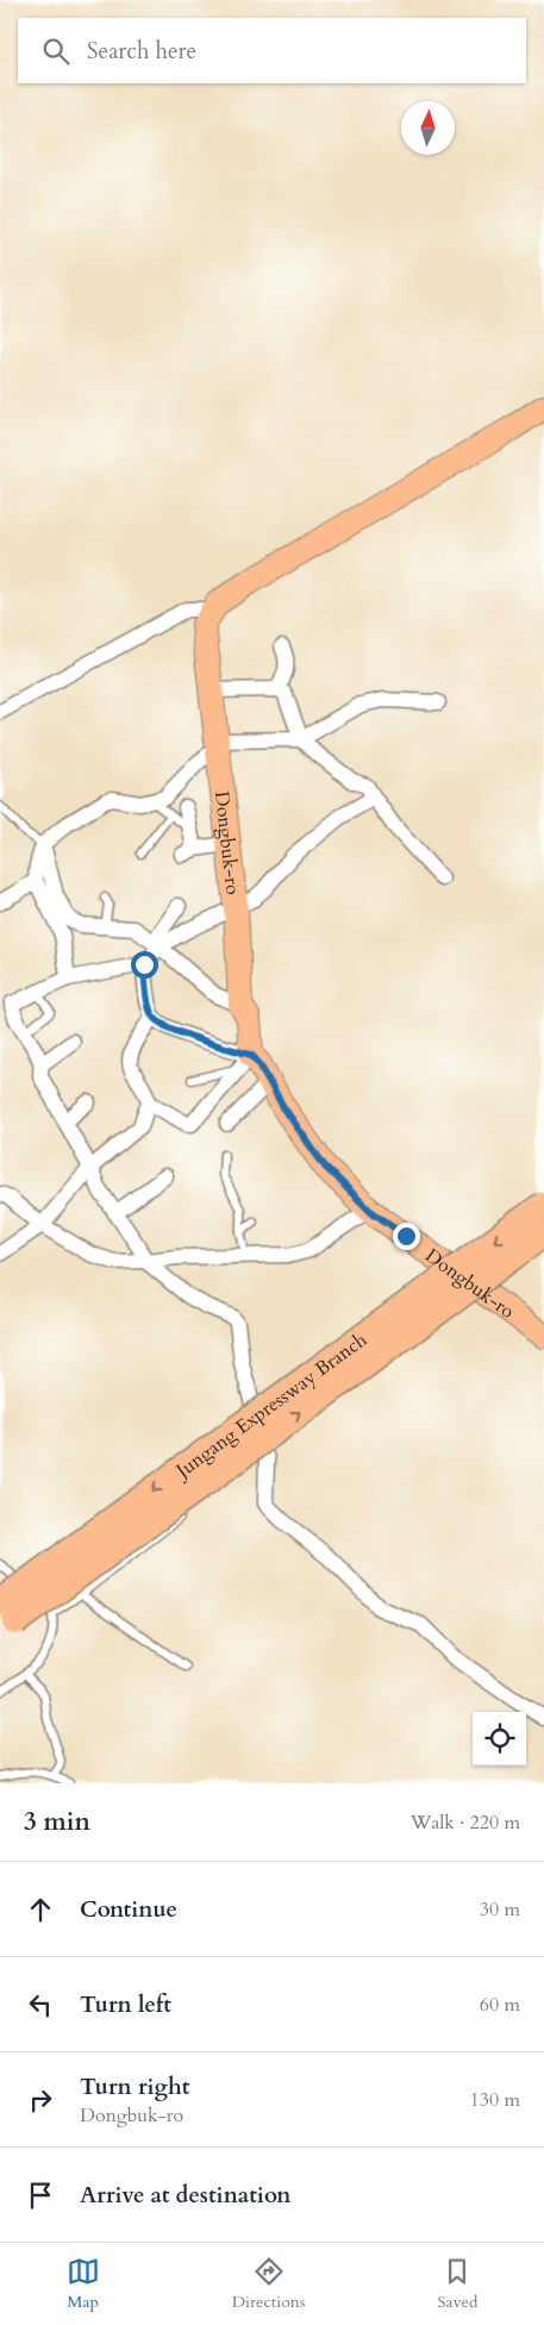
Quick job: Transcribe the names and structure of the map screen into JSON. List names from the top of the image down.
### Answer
{
  "streets": {
    "highway": ["Jungang Expressway Branch"],
    "main road": ["Dongbuk-ro"]
  },
  "north": "top",
  "page": {
    "search": "Search here",
    "heading": ["3 min", "Walk · 220 m"],
    "list": [
      ["Continue", "30 m"],
      ["Turn left", "60 m"],
      ["Turn right", "Dongbuk-ro", "130 m"],
      "Arrive at destination"
    ],
    "nav": ["Map", "Directions", "Saved"]
  }
}
